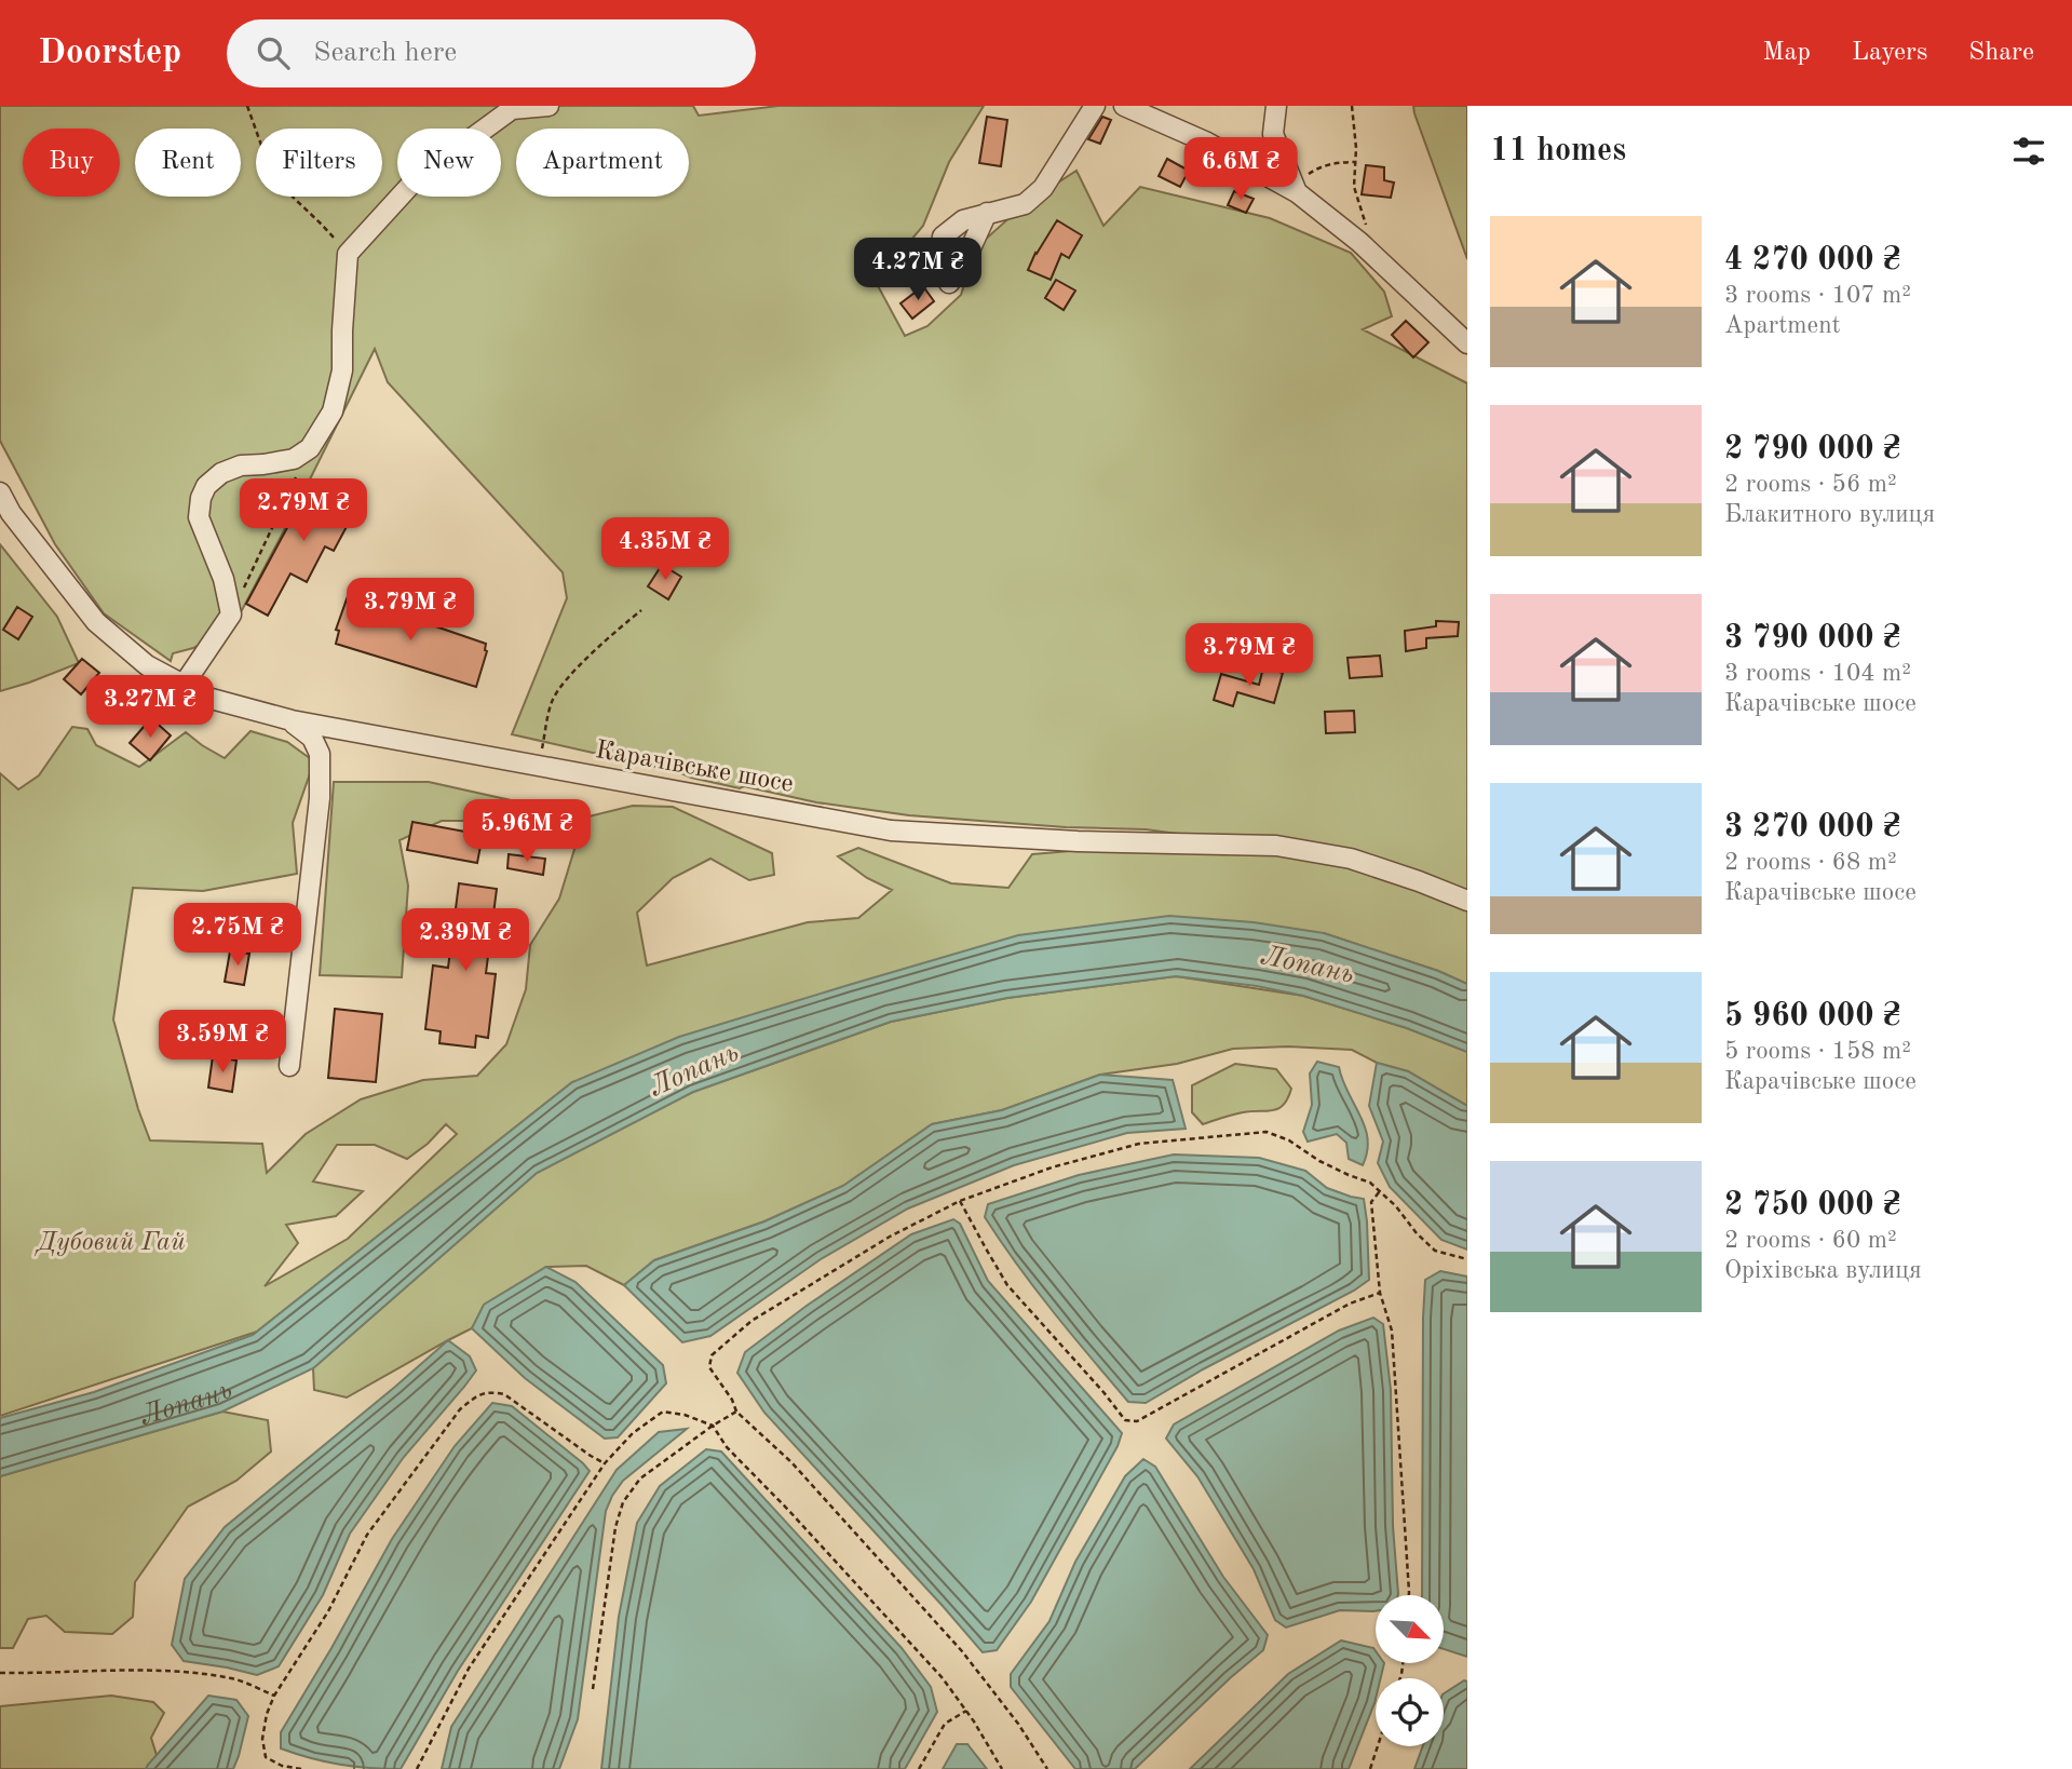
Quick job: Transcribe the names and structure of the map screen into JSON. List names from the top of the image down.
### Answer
{
  "streets": {
    "street": ["Карачівське шосе"]
  },
  "water": ["Лопань"],
  "parks": ["Дубовий Гай"],
  "north": "bottom right",
  "page": {
    "header": "Doorstep",
    "search": "Search here",
    "nav": ["Map", "Layers", "Share"],
    "heading": "11 homes",
    "chip": [
      "Buy",
      "Rent",
      "Filters",
      "New",
      "Apartment"
    ],
    "price": [
      "6.6M ₴",
      "4.27M ₴",
      "2.79M ₴",
      "4.35M ₴",
      "3.79M ₴",
      "3.79M ₴",
      "3.27M ₴",
      "5.96M ₴",
      "2.75M ₴",
      "2.39M ₴",
      "3.59M ₴"
    ],
    "list": [
      {
        "name": "4 270 000 ₴",
        "note": "3 rooms · 107 m² · Apartment"
      },
      {
        "name": "2 790 000 ₴",
        "note": "2 rooms · 56 m² · Блакитного вулиця"
      },
      {
        "name": "3 790 000 ₴",
        "note": "3 rooms · 104 m² · Карачівське шосе"
      },
      {
        "name": "3 270 000 ₴",
        "note": "2 rooms · 68 m² · Карачівське шосе"
      },
      {
        "name": "5 960 000 ₴",
        "note": "5 rooms · 158 m² · Карачівське шосе"
      },
      {
        "name": "2 750 000 ₴",
        "note": "2 rooms · 60 m² · Оріхівська вулиця"
      }
    ]
  }
}
